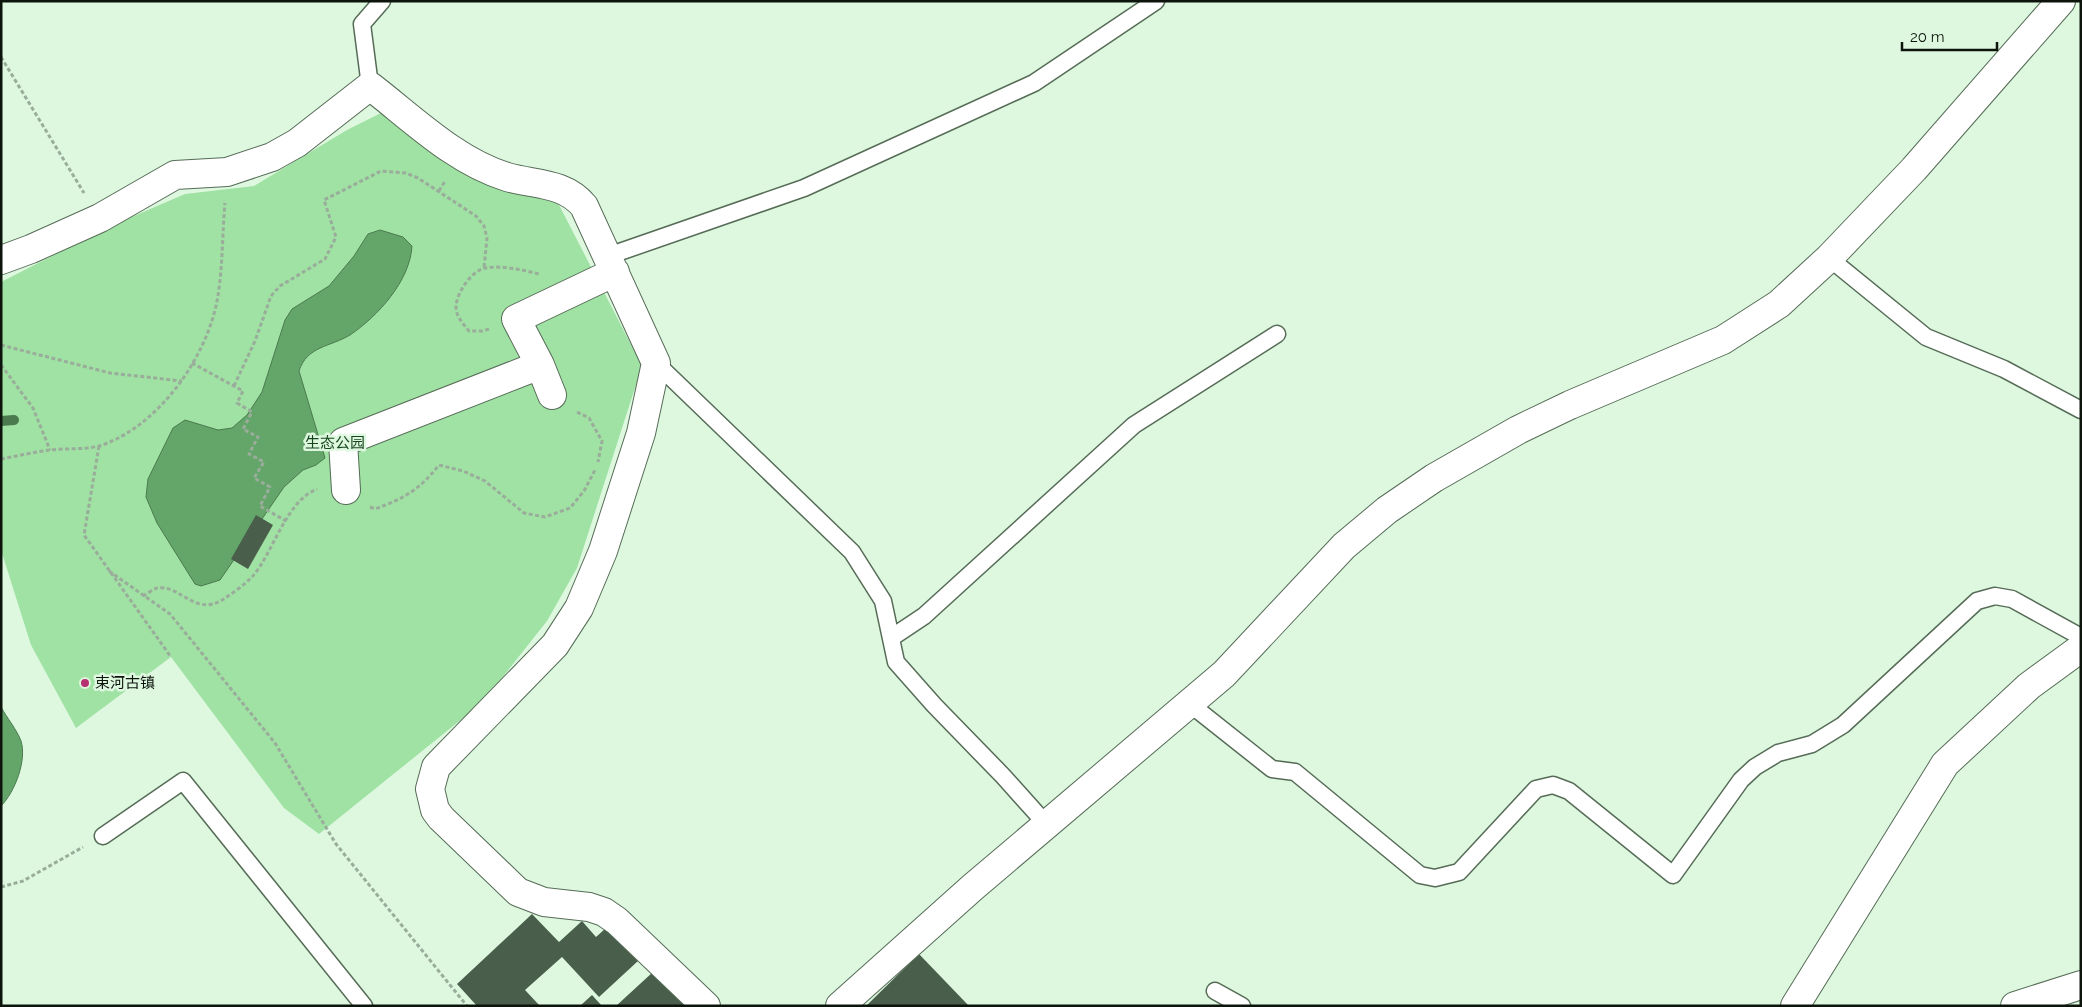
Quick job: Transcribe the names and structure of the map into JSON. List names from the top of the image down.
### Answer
{
  "parks": ["生态公园"],
  "places": ["束河古镇"],
  "scale_bar": "20 m"
}
